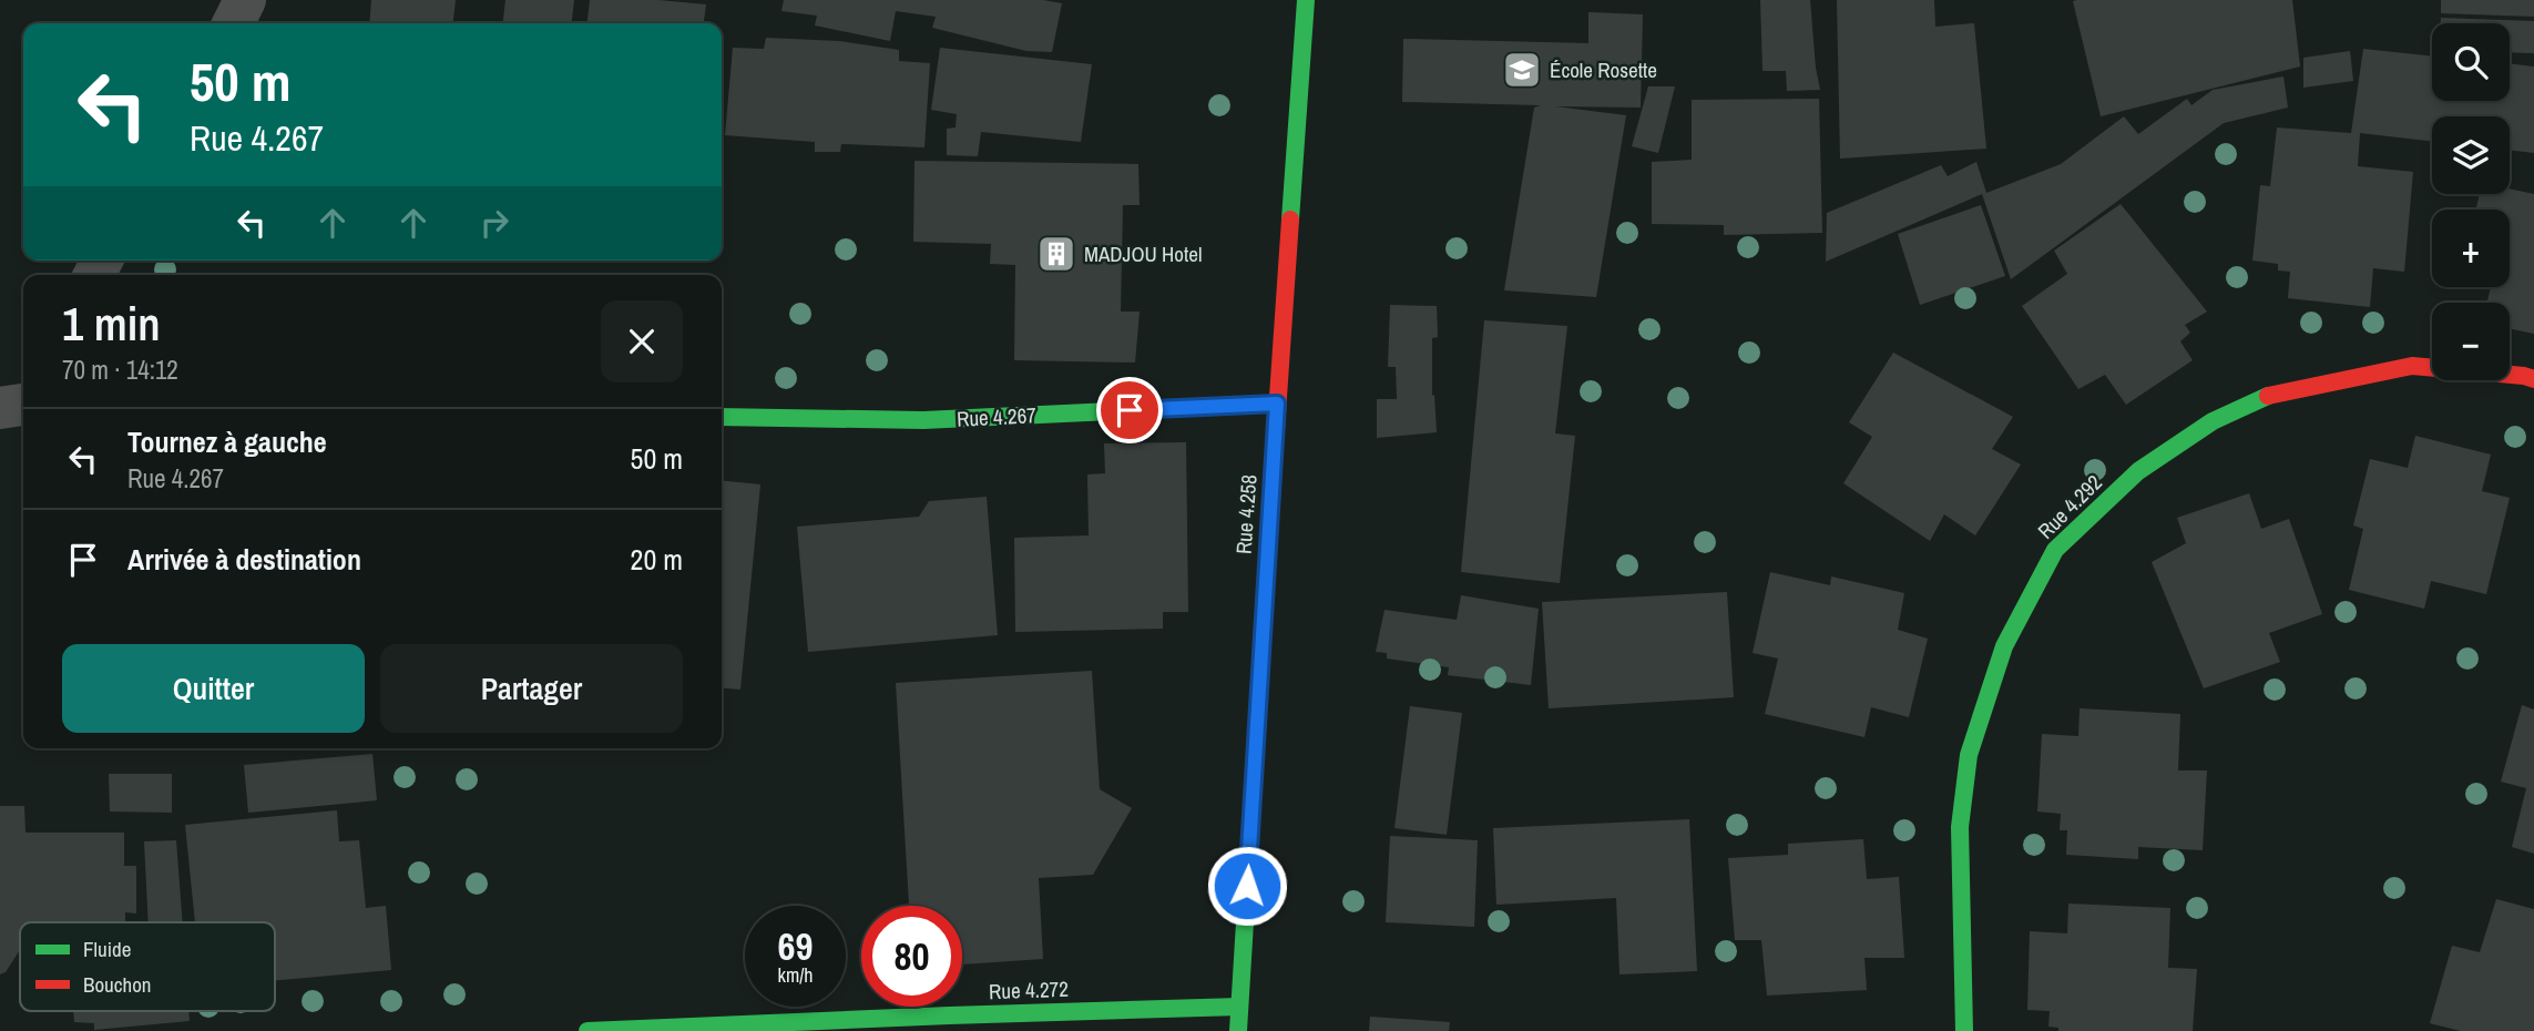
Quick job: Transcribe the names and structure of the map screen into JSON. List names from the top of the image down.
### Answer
{
  "streets": {
    "main road": [
      "Rue 4.267",
      "Rue 4.292",
      "Rue 4.258",
      "Rue 4.272"
    ]
  },
  "crossings": [
    ["Rue 4.267", "Rue 4.258"],
    ["Rue 4.258", "Rue 4.272"]
  ],
  "places": {
    "school or university": ["École Rosette"],
    "building": ["MADJOU Hotel"]
  },
  "legend": ["Fluide", "Bouchon"],
  "page": {
    "map_buttons": ["+", "−"],
    "turn": ["50 m", "Rue 4.267"],
    "heading": ["1 min", "70 m · 14:12"],
    "list": [
      {
        "name": "Tournez à gauche",
        "note": "Rue 4.267",
        "value": "50 m"
      },
      {
        "name": "Arrivée à destination",
        "value": "20 m"
      }
    ],
    "buttons": ["Quitter", "Partager"],
    "speed": "69 km/h",
    "limit": "80"
  }
}
